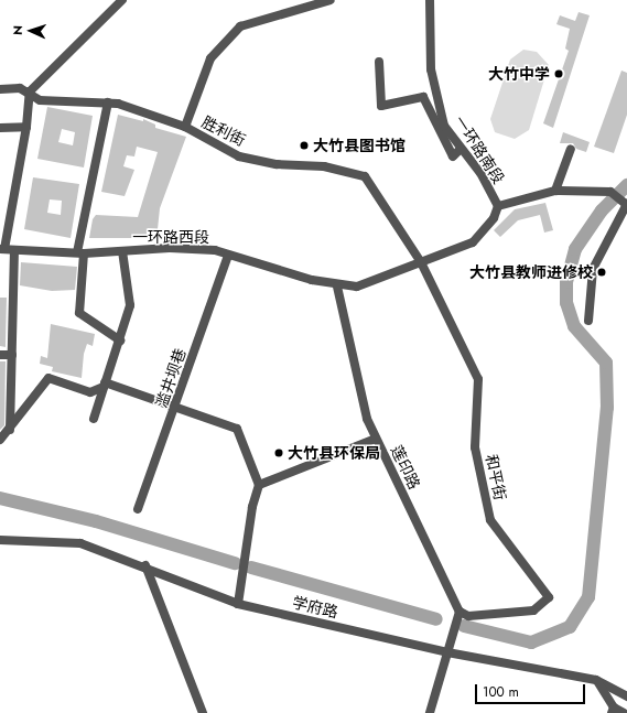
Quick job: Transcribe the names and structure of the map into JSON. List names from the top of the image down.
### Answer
{
  "streets": {
    "street": [
      "胜利街",
      "一环路南段",
      "一环路西段",
      "滥井坝巷",
      "莲印路",
      "和平街",
      "学府路"
    ]
  },
  "crossings": [
    ["胜利街", "一环路南段"],
    ["胜利街", "和平街"],
    ["一环路南段", "一环路西段"],
    ["一环路南段", "莲印路"],
    ["一环路南段", "和平街"],
    ["一环路西段", "滥井坝巷"],
    ["一环路西段", "莲印路"],
    ["莲印路", "和平街"]
  ],
  "places": [
    "大竹中学",
    "大竹县图书馆",
    "大竹县教师进修校",
    "大竹县环保局"
  ],
  "scale_bar": "100 m",
  "north": "left"
}
